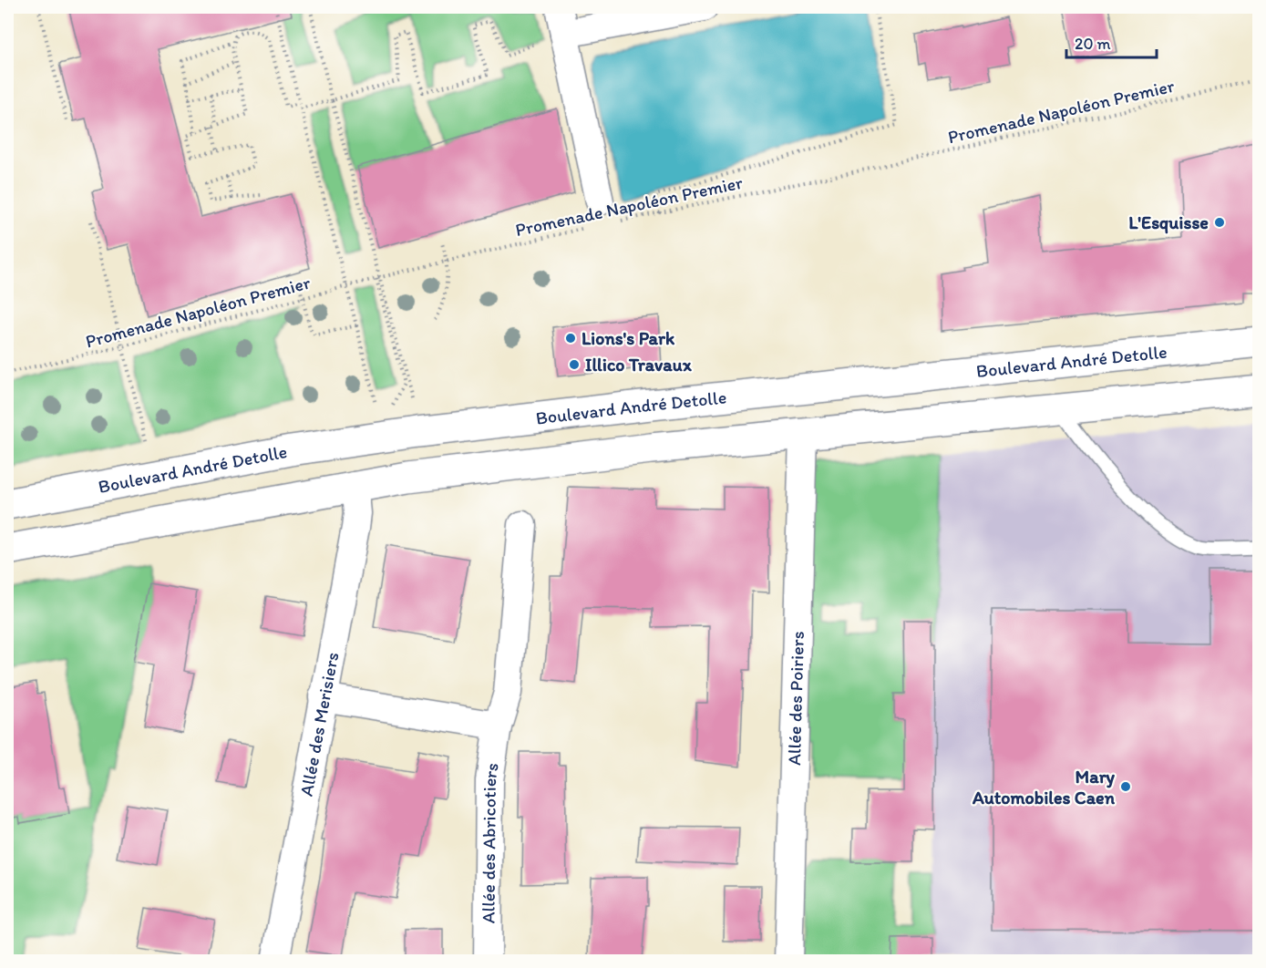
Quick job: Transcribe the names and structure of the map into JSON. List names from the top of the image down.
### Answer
{
  "streets": {
    "main road": ["Boulevard André Detolle"],
    "street": ["Allée des Poiriers", "Allée des Merisiers", "Allée des Abricotiers"],
    "path": ["Promenade Napoléon Premier"]
  },
  "places": [
    "L'Esquisse",
    "Lions's Park",
    "Illico Travaux",
    "Mary Automobiles Caen"
  ],
  "scale_bar": "20 m"
}
